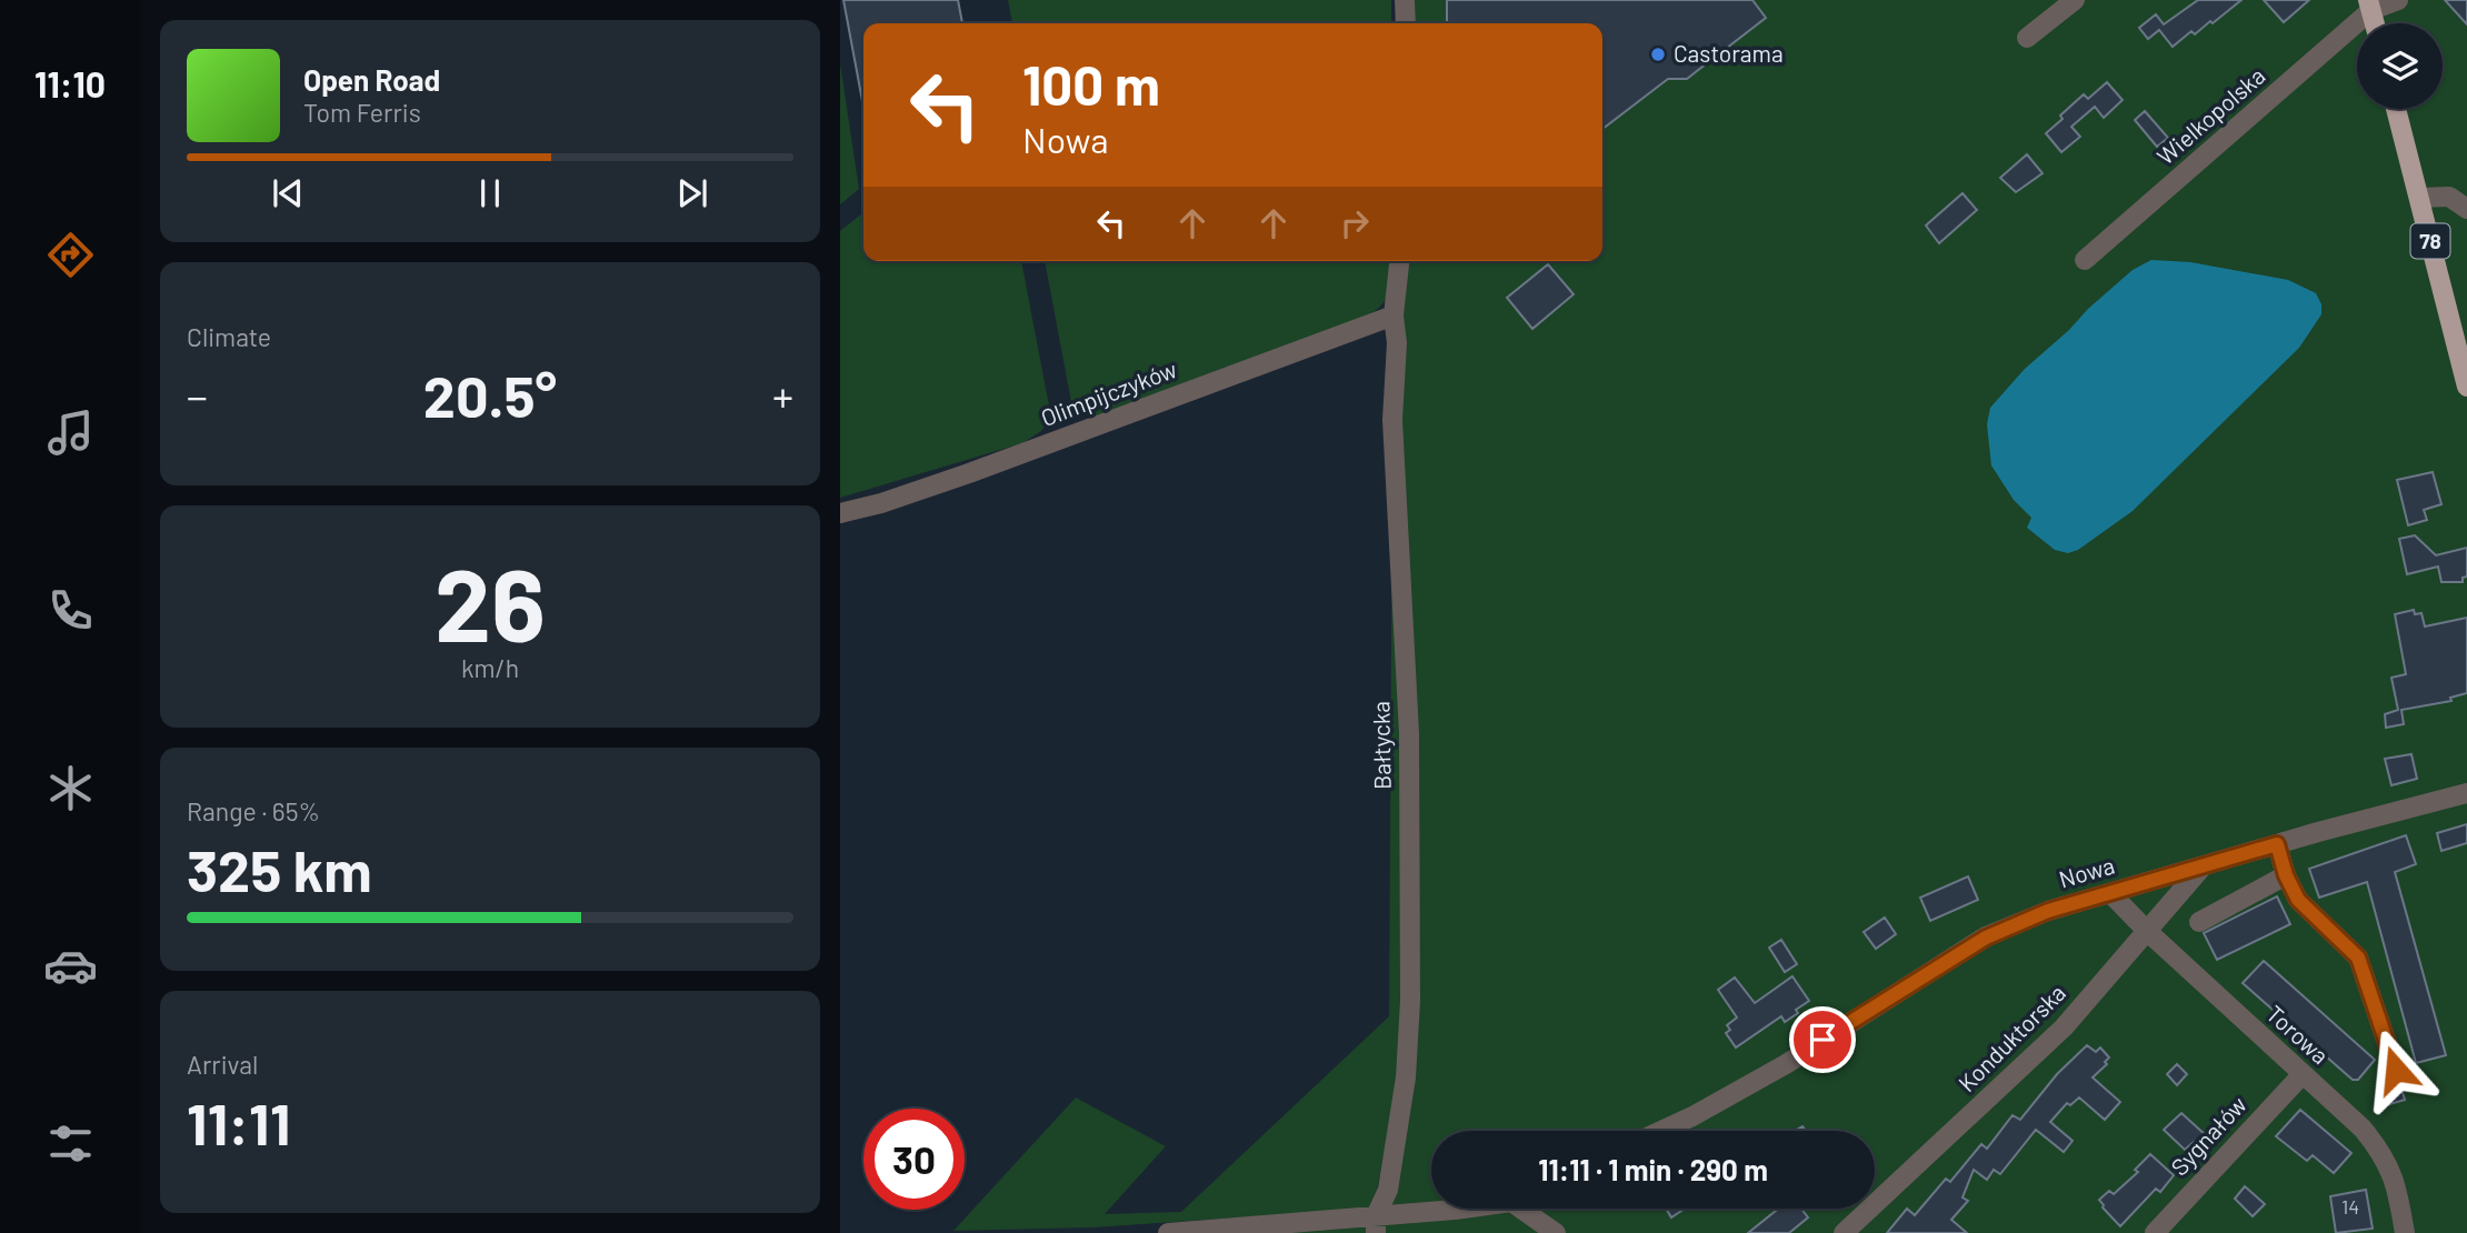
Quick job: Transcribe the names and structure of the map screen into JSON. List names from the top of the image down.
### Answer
{
  "streets": {
    "main road": ["78"],
    "street": [
      "Wielkopolska",
      "Olimpijczyków",
      "Bałtycka",
      "Nowa",
      "Torowa",
      "Konduktorska",
      "Sygnałów"
    ]
  },
  "crossings": [
    ["Olimpijczyków", "Bałtycka"],
    ["Nowa", "Torowa"],
    ["Nowa", "Konduktorska"],
    ["Torowa", "Konduktorska"],
    ["Torowa", "Sygnałów"]
  ],
  "places": ["Castorama"],
  "house_numbers": ["14"],
  "page": {
    "tabs": "11:10",
    "turn": ["100 m", "Nowa"],
    "song": ["Open Road", "Tom Ferris"],
    "tile": [
      "Climate",
      ["26", "km/h"],
      ["Range · 65%", "325 km"],
      ["Arrival", "11:11"]
    ],
    "heat": ["−", "20.5°", "+"],
    "limit": "30",
    "trip": "11:11 · 1 min · 290 m"
  }
}
